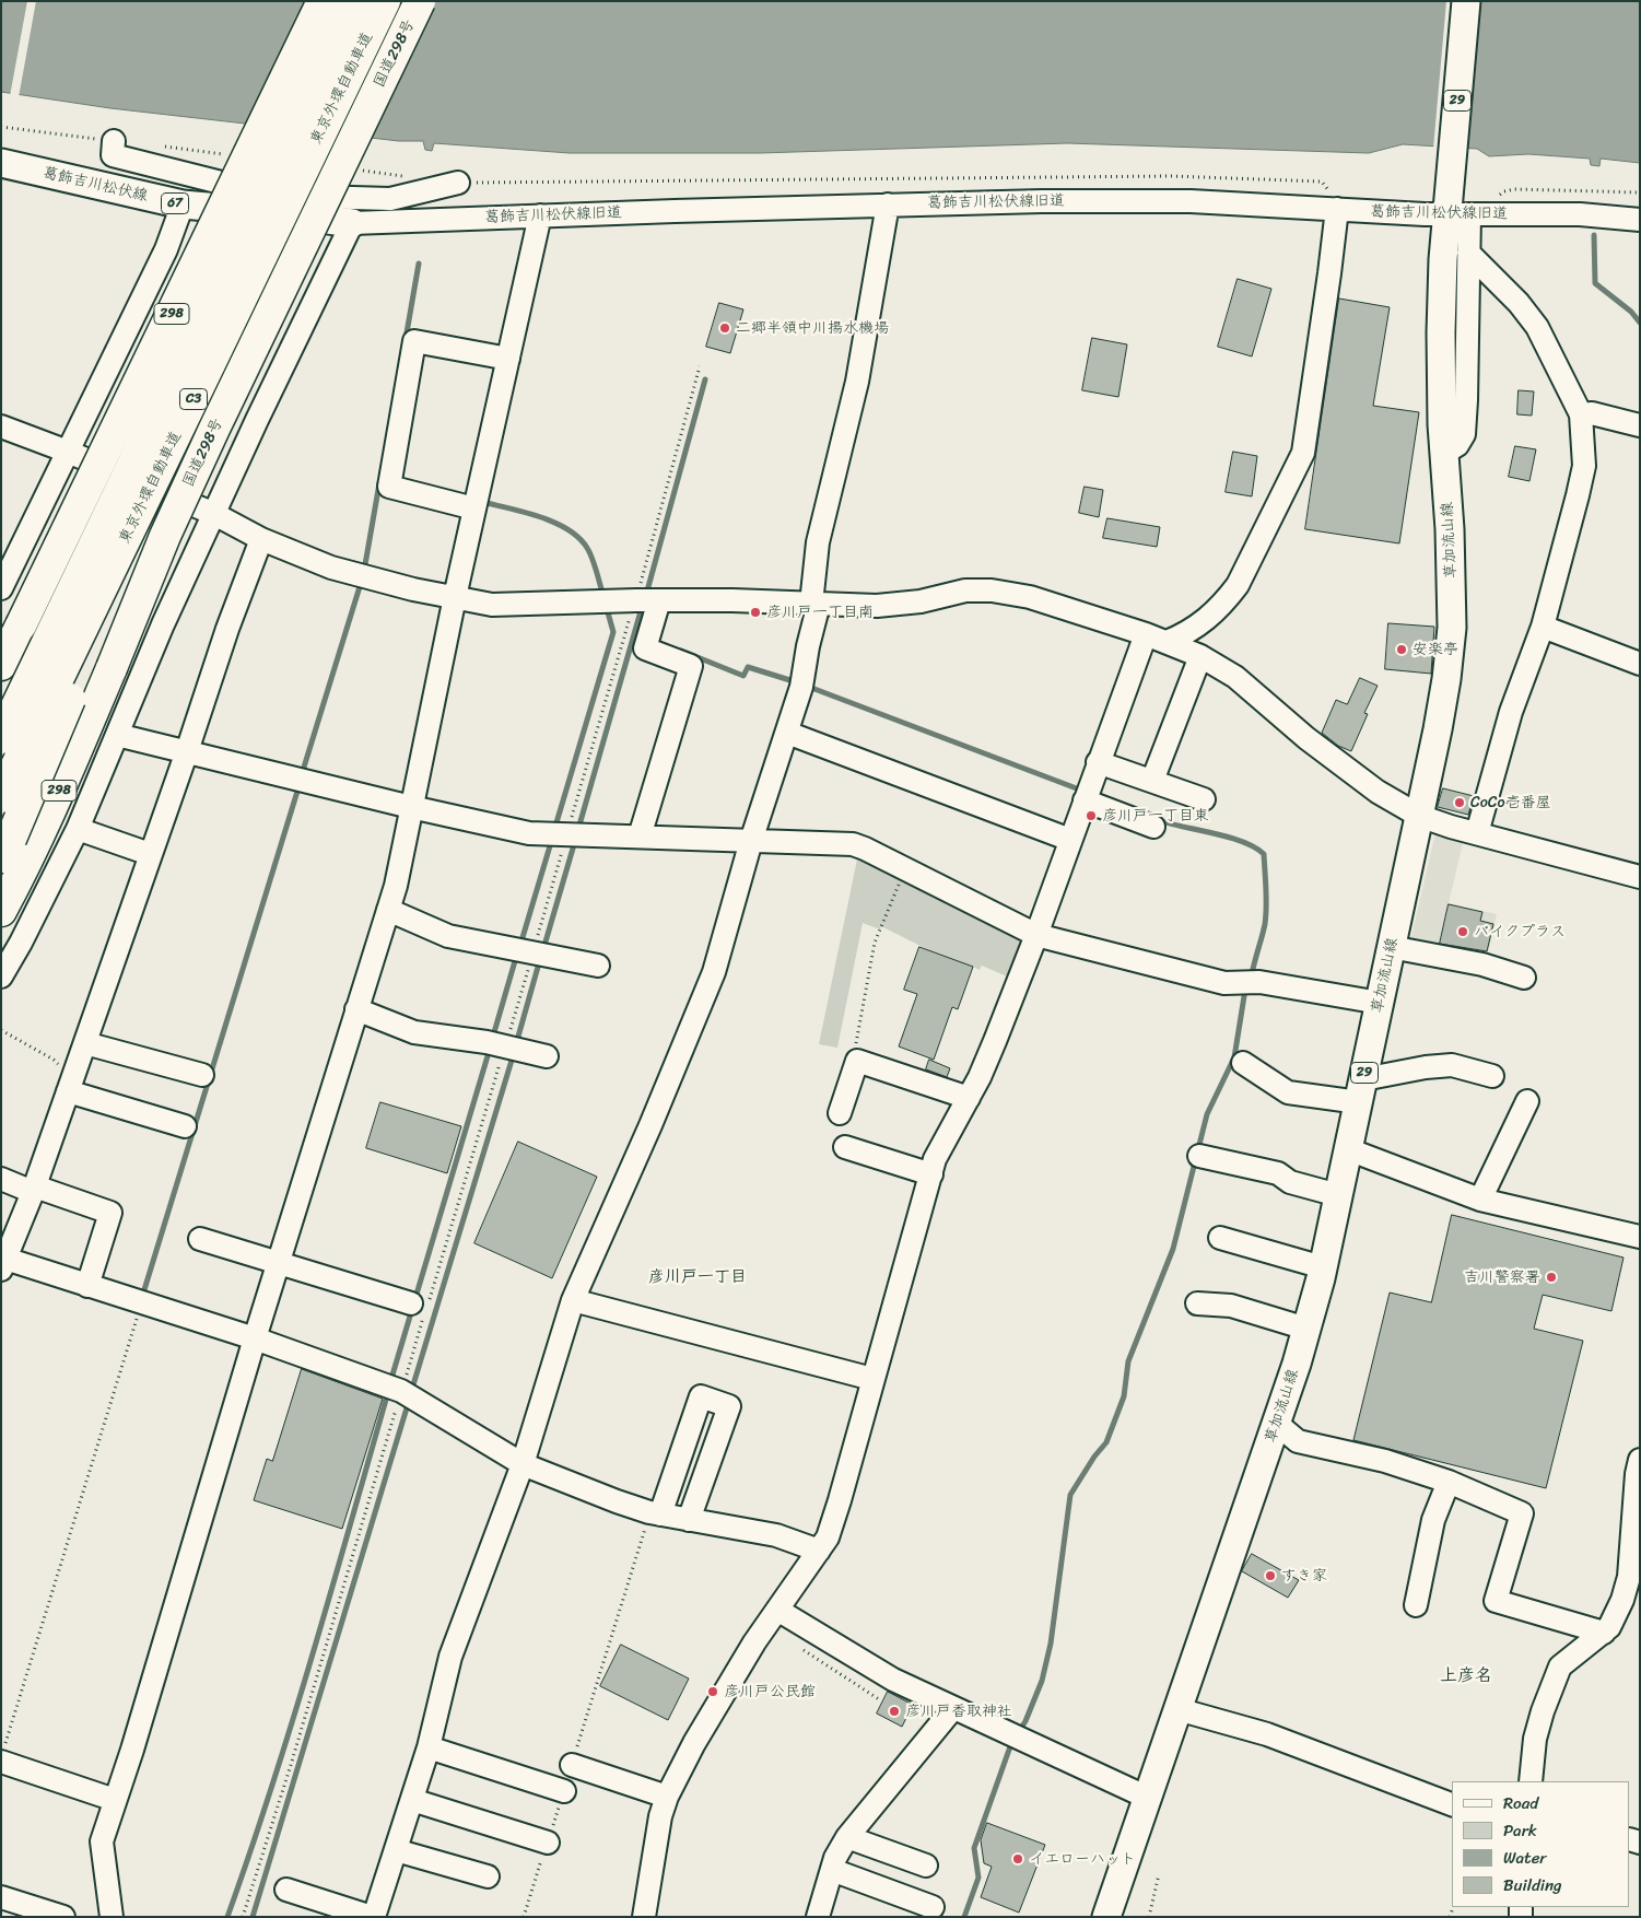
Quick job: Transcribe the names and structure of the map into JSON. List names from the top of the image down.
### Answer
{
  "streets": {
    "highway": [
      "国道298号",
      "東京外環自動車道",
      "298",
      "C3"
    ],
    "main road": [
      "29",
      "葛飾吉川松伏線",
      "67",
      "草加流山線"
    ],
    "street": ["葛飾吉川松伏線旧道"]
  },
  "crossings": [
    ["東京外環自動車道", "298"],
    ["葛飾吉川松伏線", "葛飾吉川松伏線旧道"],
    ["葛飾吉川松伏線旧道", "草加流山線"]
  ],
  "districts": ["彦川戸一丁目", "上彦名"],
  "places": [
    "二郷半領中川揚水機場",
    "彦川戸一丁目南",
    "安楽亭",
    "CoCo壱番屋",
    "彦川戸一丁目東",
    "バイクプラス",
    "吉川警察署",
    "すき家",
    "彦川戸公民館",
    "彦川戸香取神社",
    "イエローハット"
  ],
  "legend": [
    "Road",
    "Park",
    "Water",
    "Building"
  ]
}
